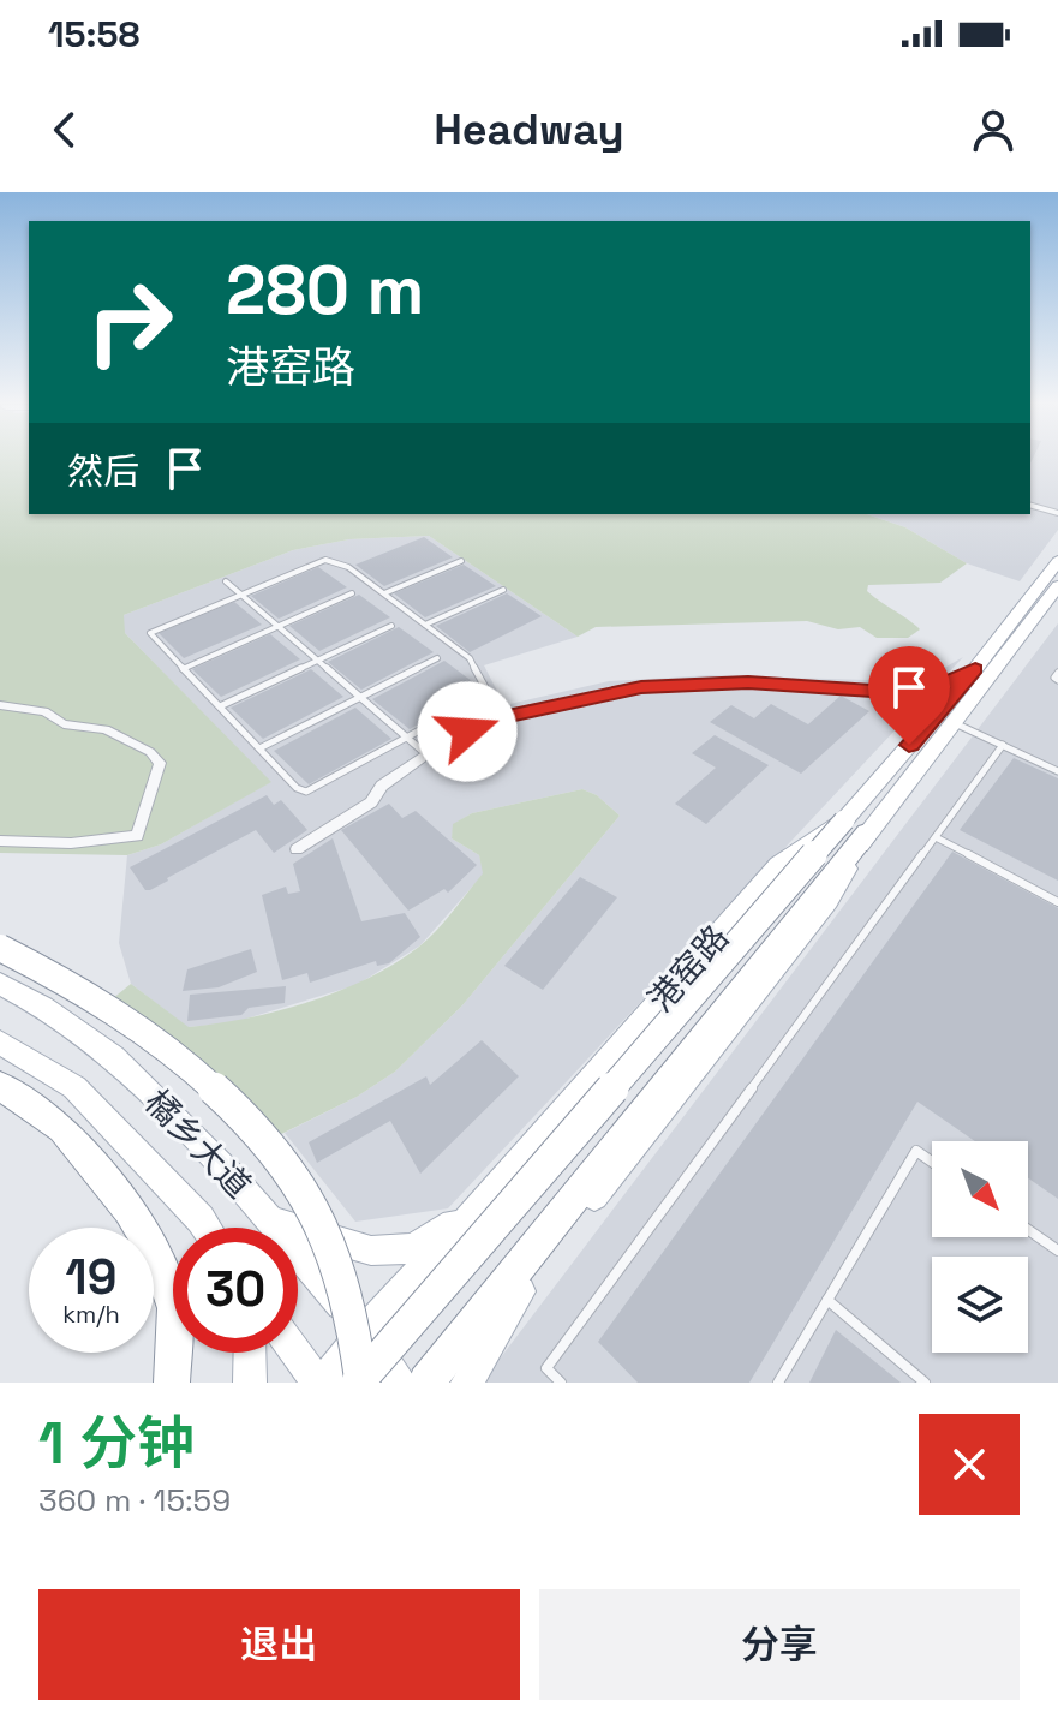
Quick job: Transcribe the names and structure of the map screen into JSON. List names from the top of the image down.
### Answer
{
  "streets": {
    "main road": ["港窑路", "橘乡大道"]
  },
  "crossings": [
    ["港窑路", "橘乡大道"]
  ],
  "north": "bottom right",
  "page": {
    "status": "15:58",
    "header": "Headway",
    "turn": ["280 m", "港窑路"],
    "then": "然后",
    "speed": "19 km/h",
    "limit": "30",
    "heading": ["1 分钟", "360 m · 15:59"],
    "buttons": ["退出", "分享"]
  }
}
